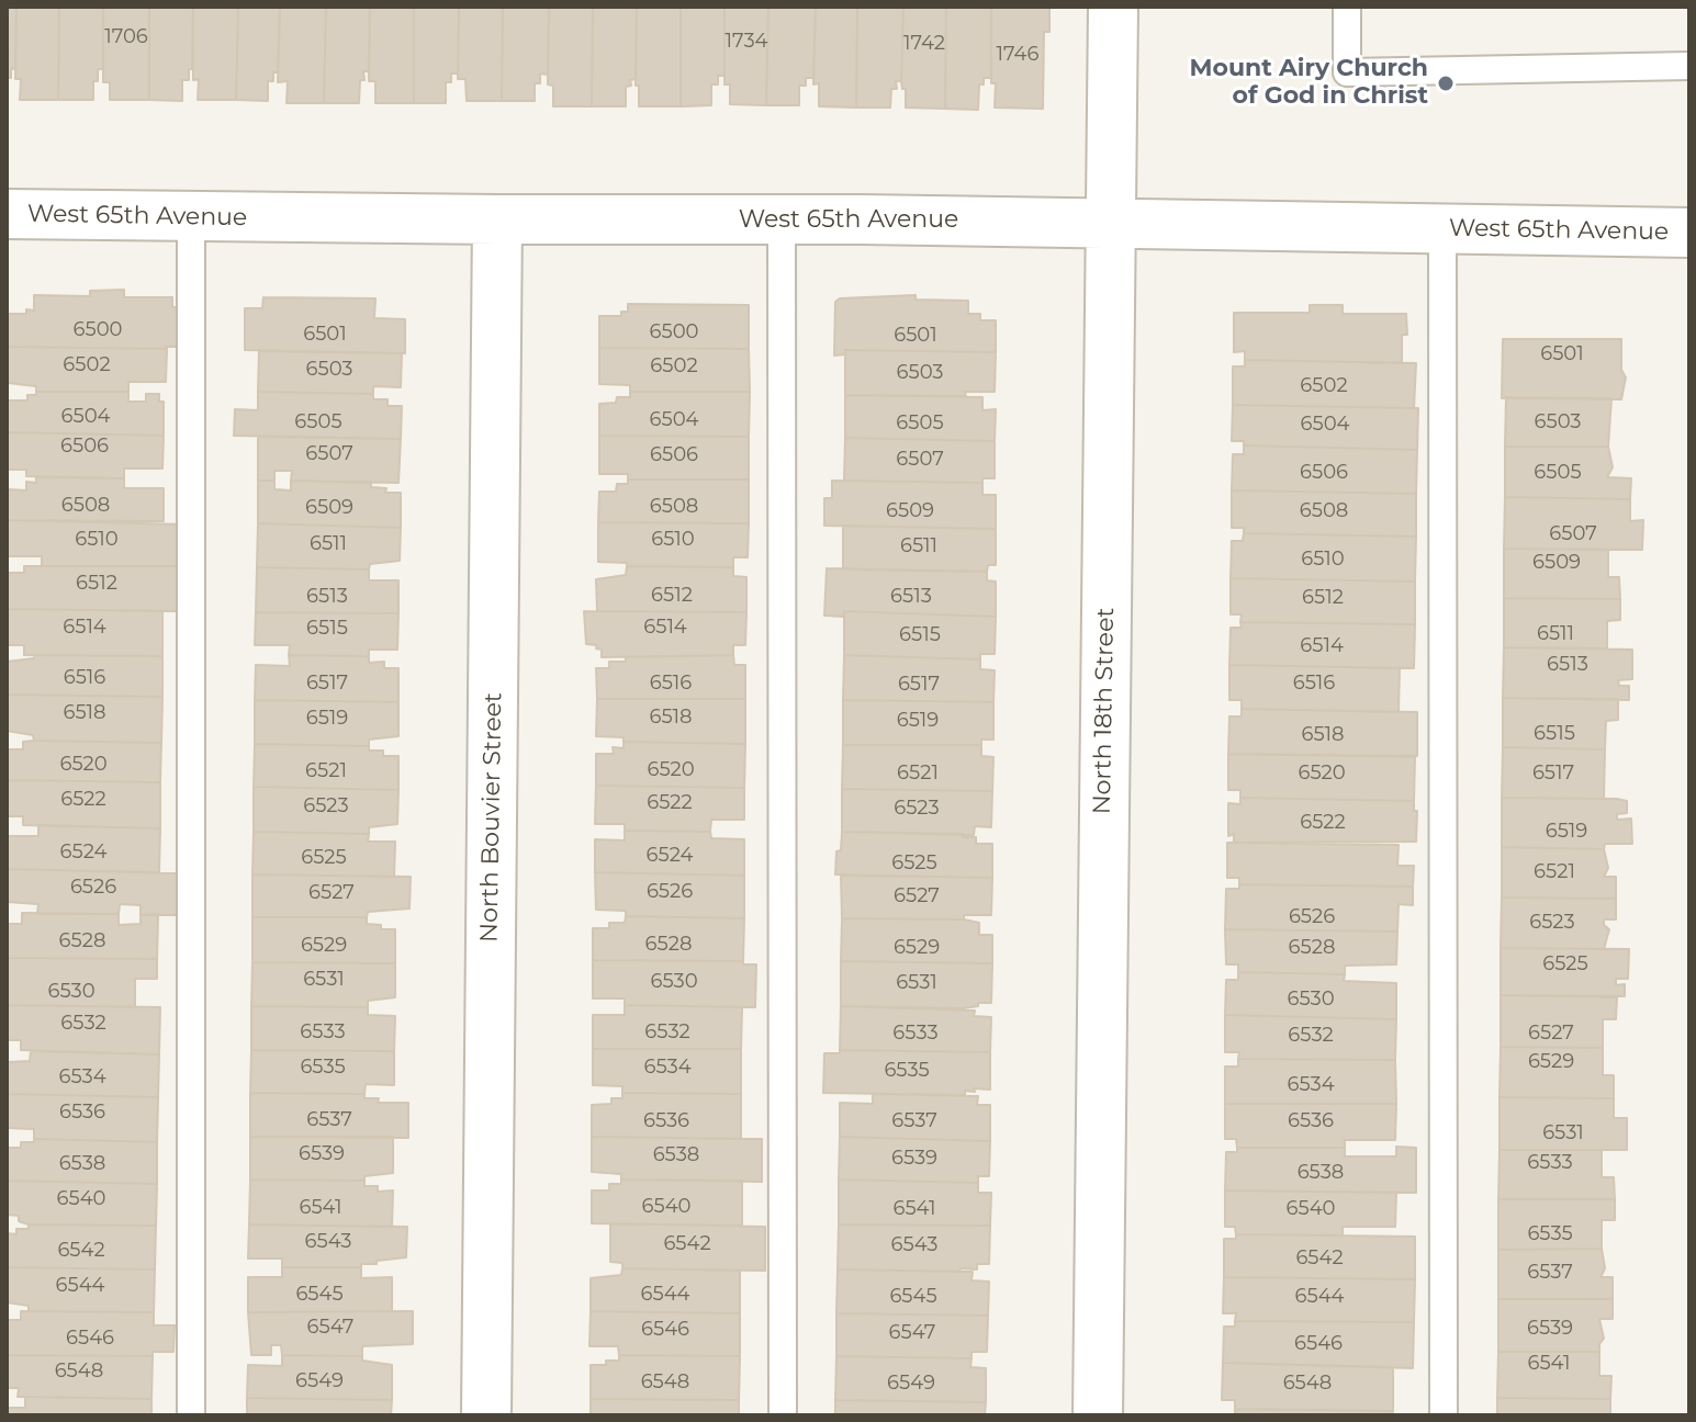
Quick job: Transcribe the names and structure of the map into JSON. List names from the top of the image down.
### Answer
{
  "streets": {
    "street": ["West 65th Avenue", "North 18th Street", "North Bouvier Street"]
  },
  "crossings": [
    ["West 65th Avenue", "North 18th Street"],
    ["West 65th Avenue", "North Bouvier Street"]
  ],
  "places": ["Mount Airy Church of God in Christ"],
  "house_numbers": [
    "1706",
    "1734",
    "1742",
    "1746",
    "6500",
    "6500",
    "6501",
    "6501",
    "6501",
    "6502",
    "6502",
    "6503",
    "6503",
    "6502",
    "6504",
    "6504",
    "6505",
    "6503",
    "6505",
    "6504",
    "6506",
    "6507",
    "6506",
    "6507",
    "6506",
    "6505",
    "6508",
    "6508",
    "6509",
    "6509",
    "6508",
    "6507",
    "6510",
    "6510",
    "6511",
    "6511",
    "6510",
    "6509",
    "6512",
    "6512",
    "6513",
    "6513",
    "6512",
    "6514",
    "6514",
    "6515",
    "6511",
    "6515",
    "6514",
    "6513",
    "6516",
    "6517",
    "6516",
    "6516",
    "6517",
    "6518",
    "6518",
    "6519",
    "6519",
    "6515",
    "6518",
    "6520",
    "6520",
    "6521",
    "6521",
    "6520",
    "6517",
    "6522",
    "6522",
    "6523",
    "6523",
    "6522",
    "6519",
    "6524",
    "6524",
    "6525",
    "6525",
    "6521",
    "6526",
    "6526",
    "6527",
    "6527",
    "6526",
    "6523",
    "6528",
    "6528",
    "6529",
    "6529",
    "6528",
    "6525",
    "6531",
    "6530",
    "6531",
    "6530",
    "6530",
    "6532",
    "6533",
    "6532",
    "6533",
    "6527",
    "6532",
    "6529",
    "6535",
    "6534",
    "6535",
    "6534",
    "6534",
    "6536",
    "6537",
    "6536",
    "6537",
    "6536",
    "6531",
    "6539",
    "6538",
    "6539",
    "6533",
    "6538",
    "6538",
    "6540",
    "6540",
    "6541",
    "6541",
    "6540",
    "6535",
    "6543",
    "6542",
    "6543",
    "6542",
    "6542",
    "6537",
    "6544",
    "6545",
    "6544",
    "6545",
    "6544",
    "6547",
    "6539",
    "6546",
    "6547",
    "6546",
    "6546",
    "6541",
    "6548",
    "6549",
    "6548",
    "6549",
    "6548"
  ]
}
